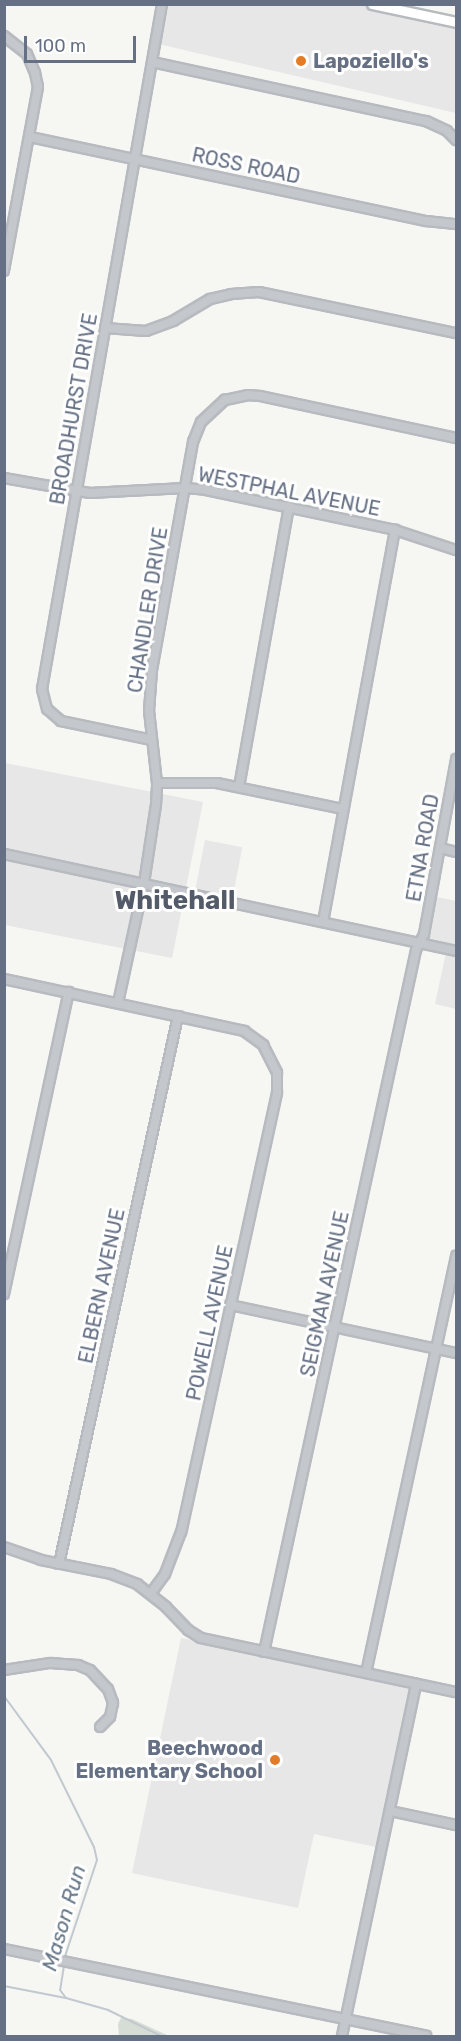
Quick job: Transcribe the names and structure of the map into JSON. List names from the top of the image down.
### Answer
{
  "streets": {
    "street": [
      "ROSS ROAD",
      "BROADHURST DRIVE",
      "WESTPHAL AVENUE",
      "CHANDLER DRIVE",
      "ETNA ROAD",
      "ELBERN AVENUE",
      "SEIGMAN AVENUE",
      "POWELL AVENUE"
    ]
  },
  "crossings": [
    ["ROSS ROAD", "BROADHURST DRIVE"],
    ["BROADHURST DRIVE", "WESTPHAL AVENUE"],
    ["BROADHURST DRIVE", "CHANDLER DRIVE"],
    ["WESTPHAL AVENUE", "CHANDLER DRIVE"],
    ["ETNA ROAD", "SEIGMAN AVENUE"],
    ["ELBERN AVENUE", "POWELL AVENUE"]
  ],
  "districts": ["Whitehall"],
  "water": ["Mason Run"],
  "places": ["Lapoziello's", "Beechwood Elementary School"],
  "scale_bar": "100 m"
}
